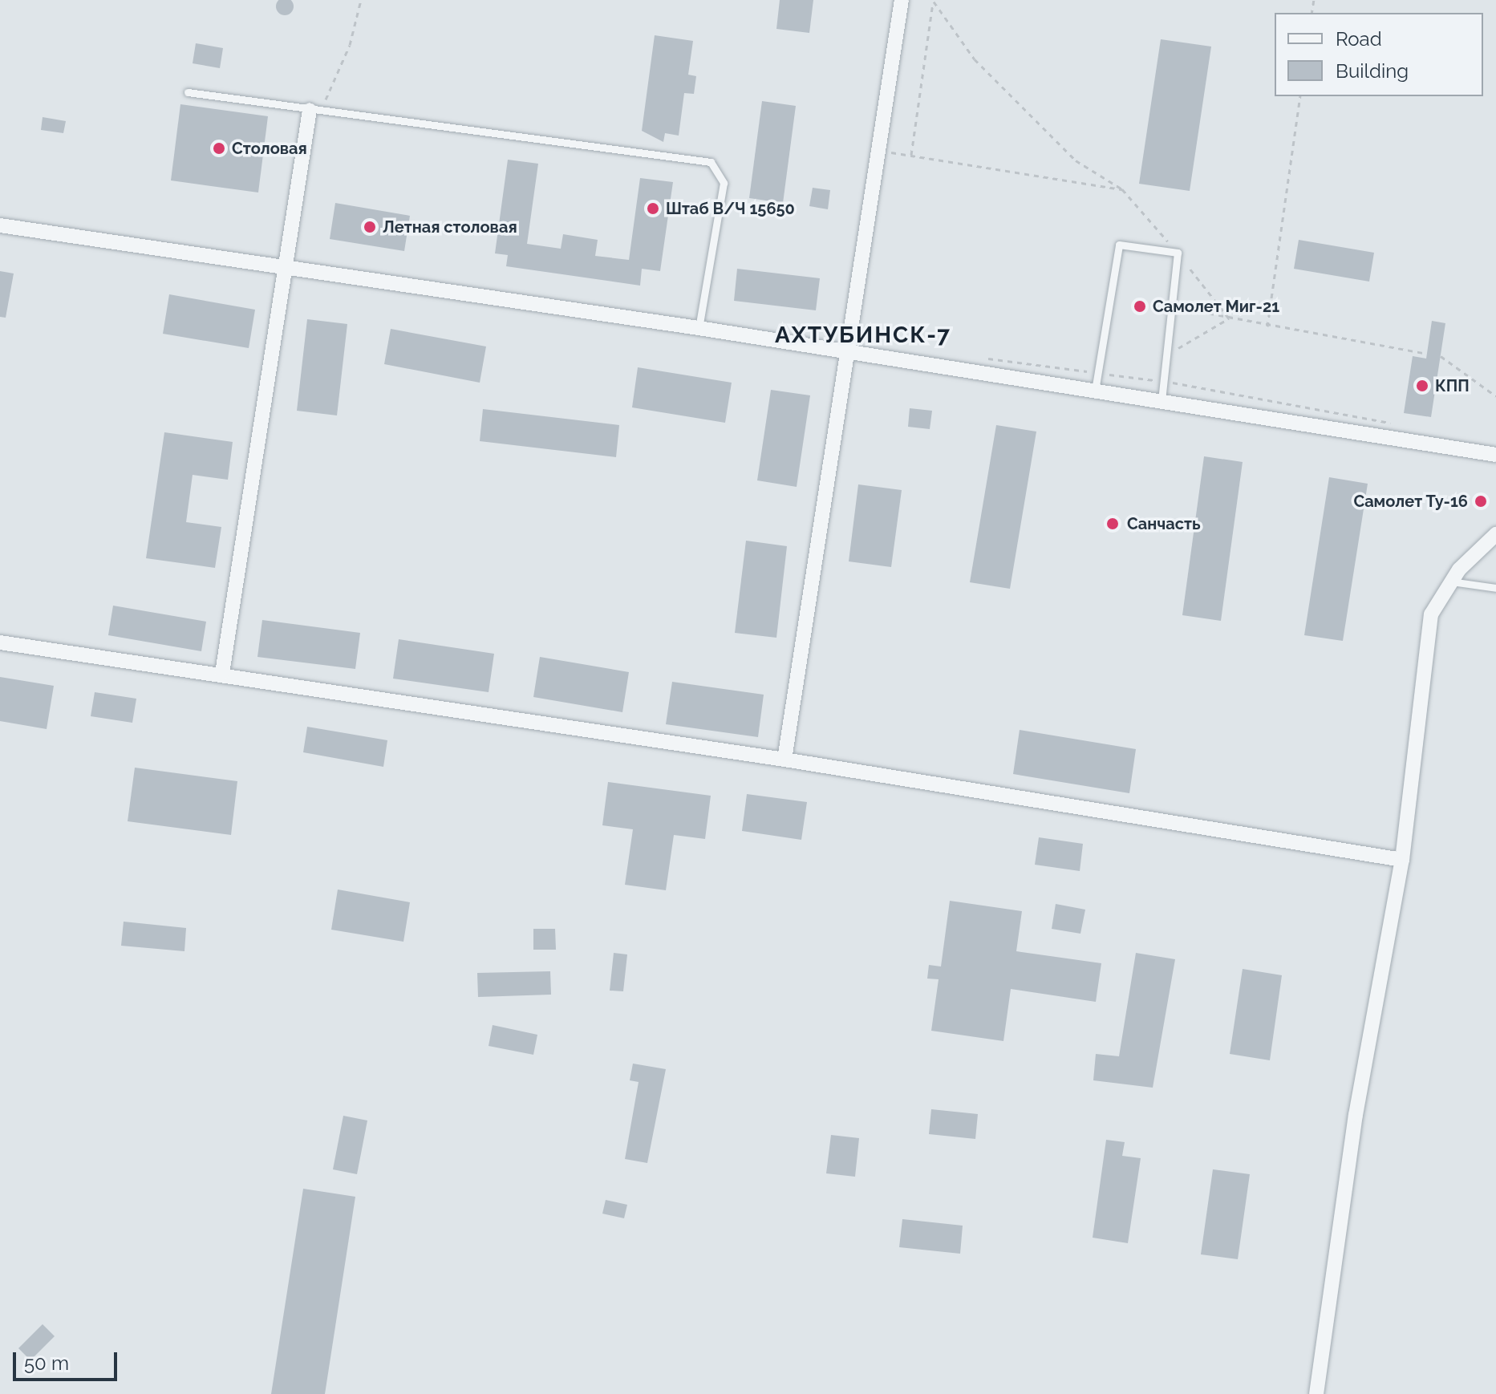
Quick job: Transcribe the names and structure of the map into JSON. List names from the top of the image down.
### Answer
{
  "districts": ["АХТУБИНСК-7"],
  "places": [
    "Столовая",
    "Штаб В/Ч 15650",
    "Летная столовая",
    "Самолет Миг-21",
    "КПП",
    "Самолет Ту-16",
    "Санчасть"
  ],
  "legend": ["Road", "Building"],
  "scale_bar": "50 m"
}
